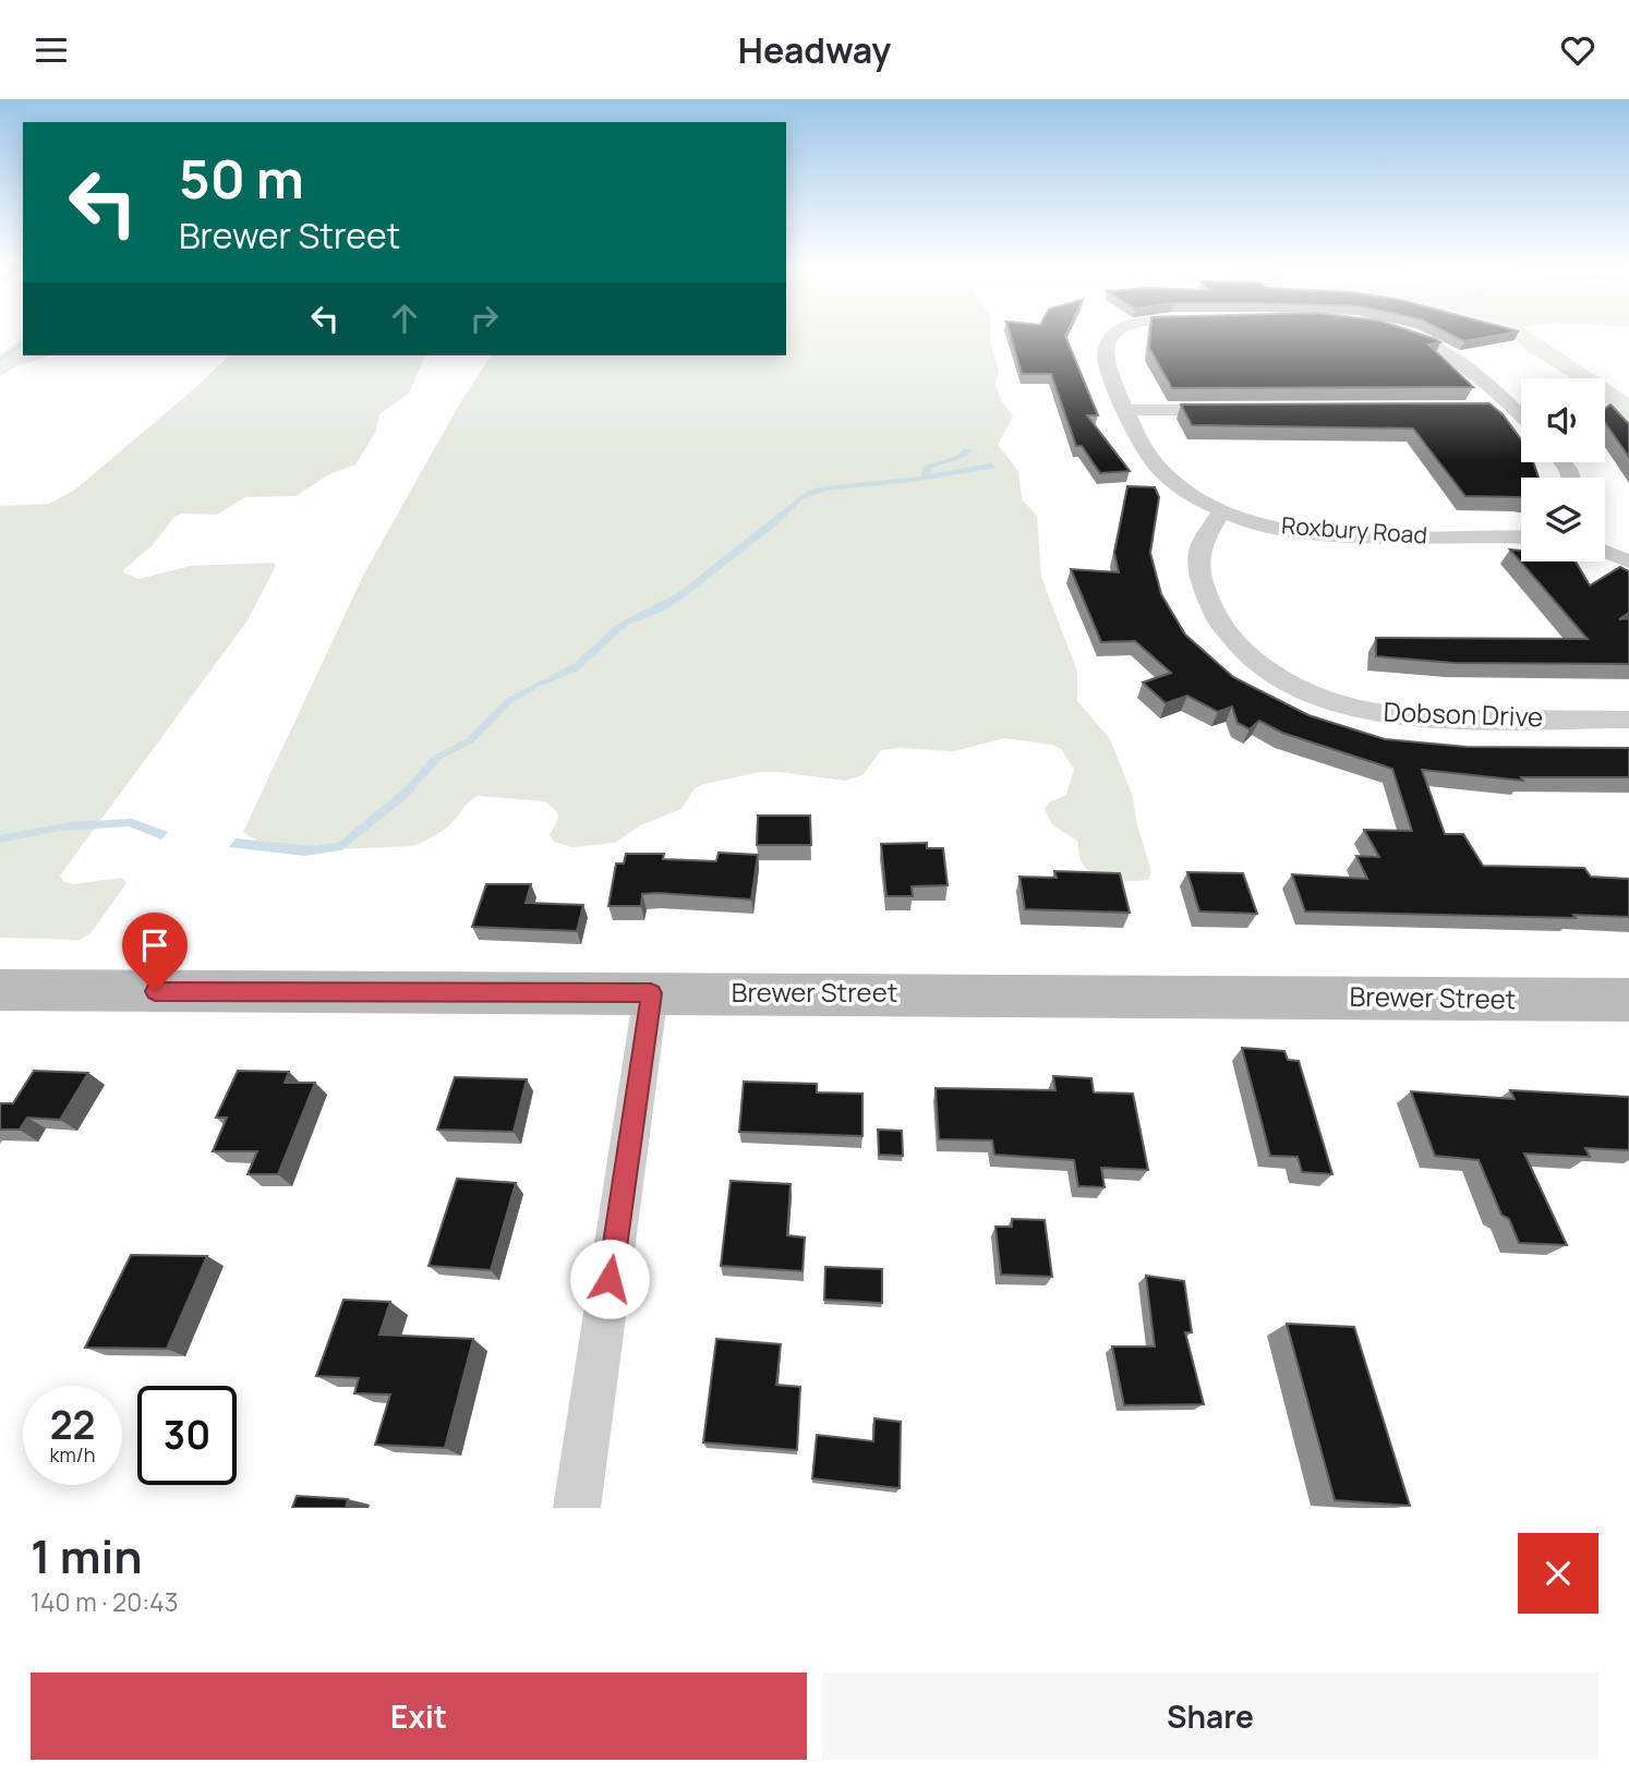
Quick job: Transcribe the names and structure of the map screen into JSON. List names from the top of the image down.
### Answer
{
  "streets": {
    "main road": ["Brewer Street"],
    "street": ["Roxbury Road", "Dobson Drive"]
  },
  "crossings": [
    ["Roxbury Road", "Dobson Drive"]
  ],
  "page": {
    "header": "Headway",
    "turn": ["50 m", "Brewer Street"],
    "speed": "22 km/h",
    "limit": "30",
    "heading": ["1 min", "140 m · 20:43"],
    "buttons": ["Exit", "Share"]
  }
}
